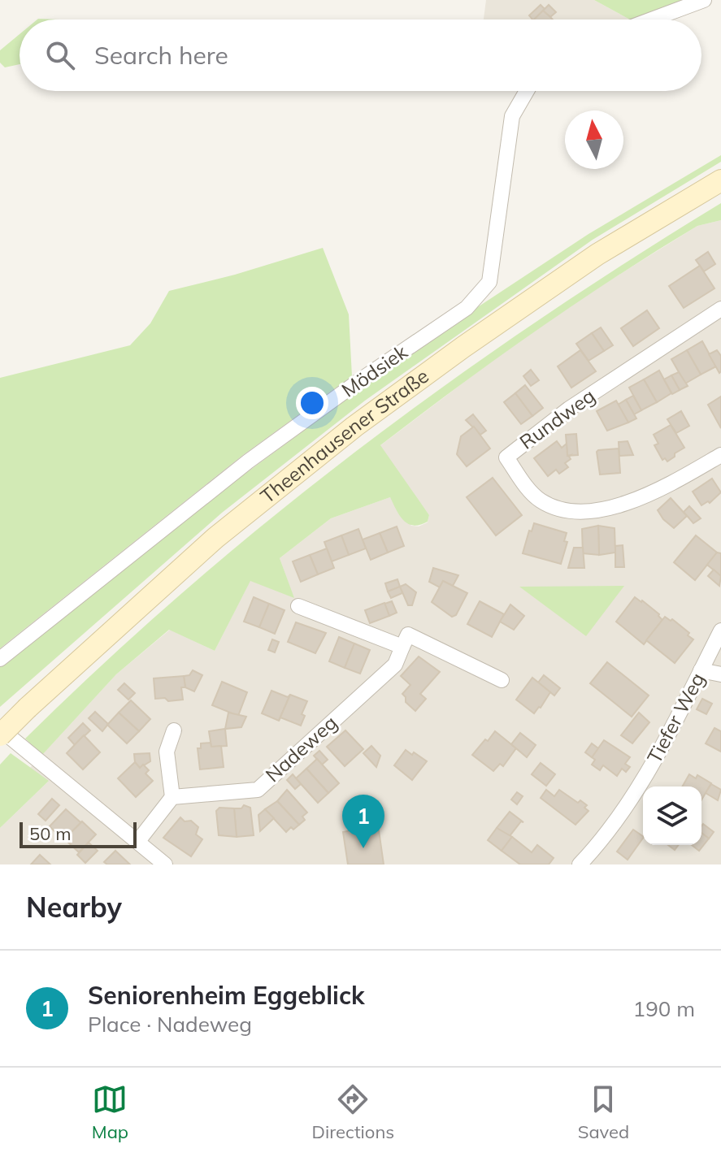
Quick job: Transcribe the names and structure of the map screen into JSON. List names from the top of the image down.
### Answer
{
  "streets": {
    "main road": ["Theenhausener Straße"],
    "street": [
      "Mödsiek",
      "Rundweg",
      "Tiefer Weg",
      "Nadeweg"
    ]
  },
  "scale_bar": "50 m",
  "north": "top",
  "page": {
    "search": "Search here",
    "pins": "1",
    "scale": "50 m",
    "heading": "Nearby",
    "list": [
      {
        "mark": "1",
        "name": "Seniorenheim Eggeblick",
        "note": "Place · Nadeweg",
        "value": "190 m"
      }
    ],
    "nav": ["Map", "Directions", "Saved"]
  }
}
